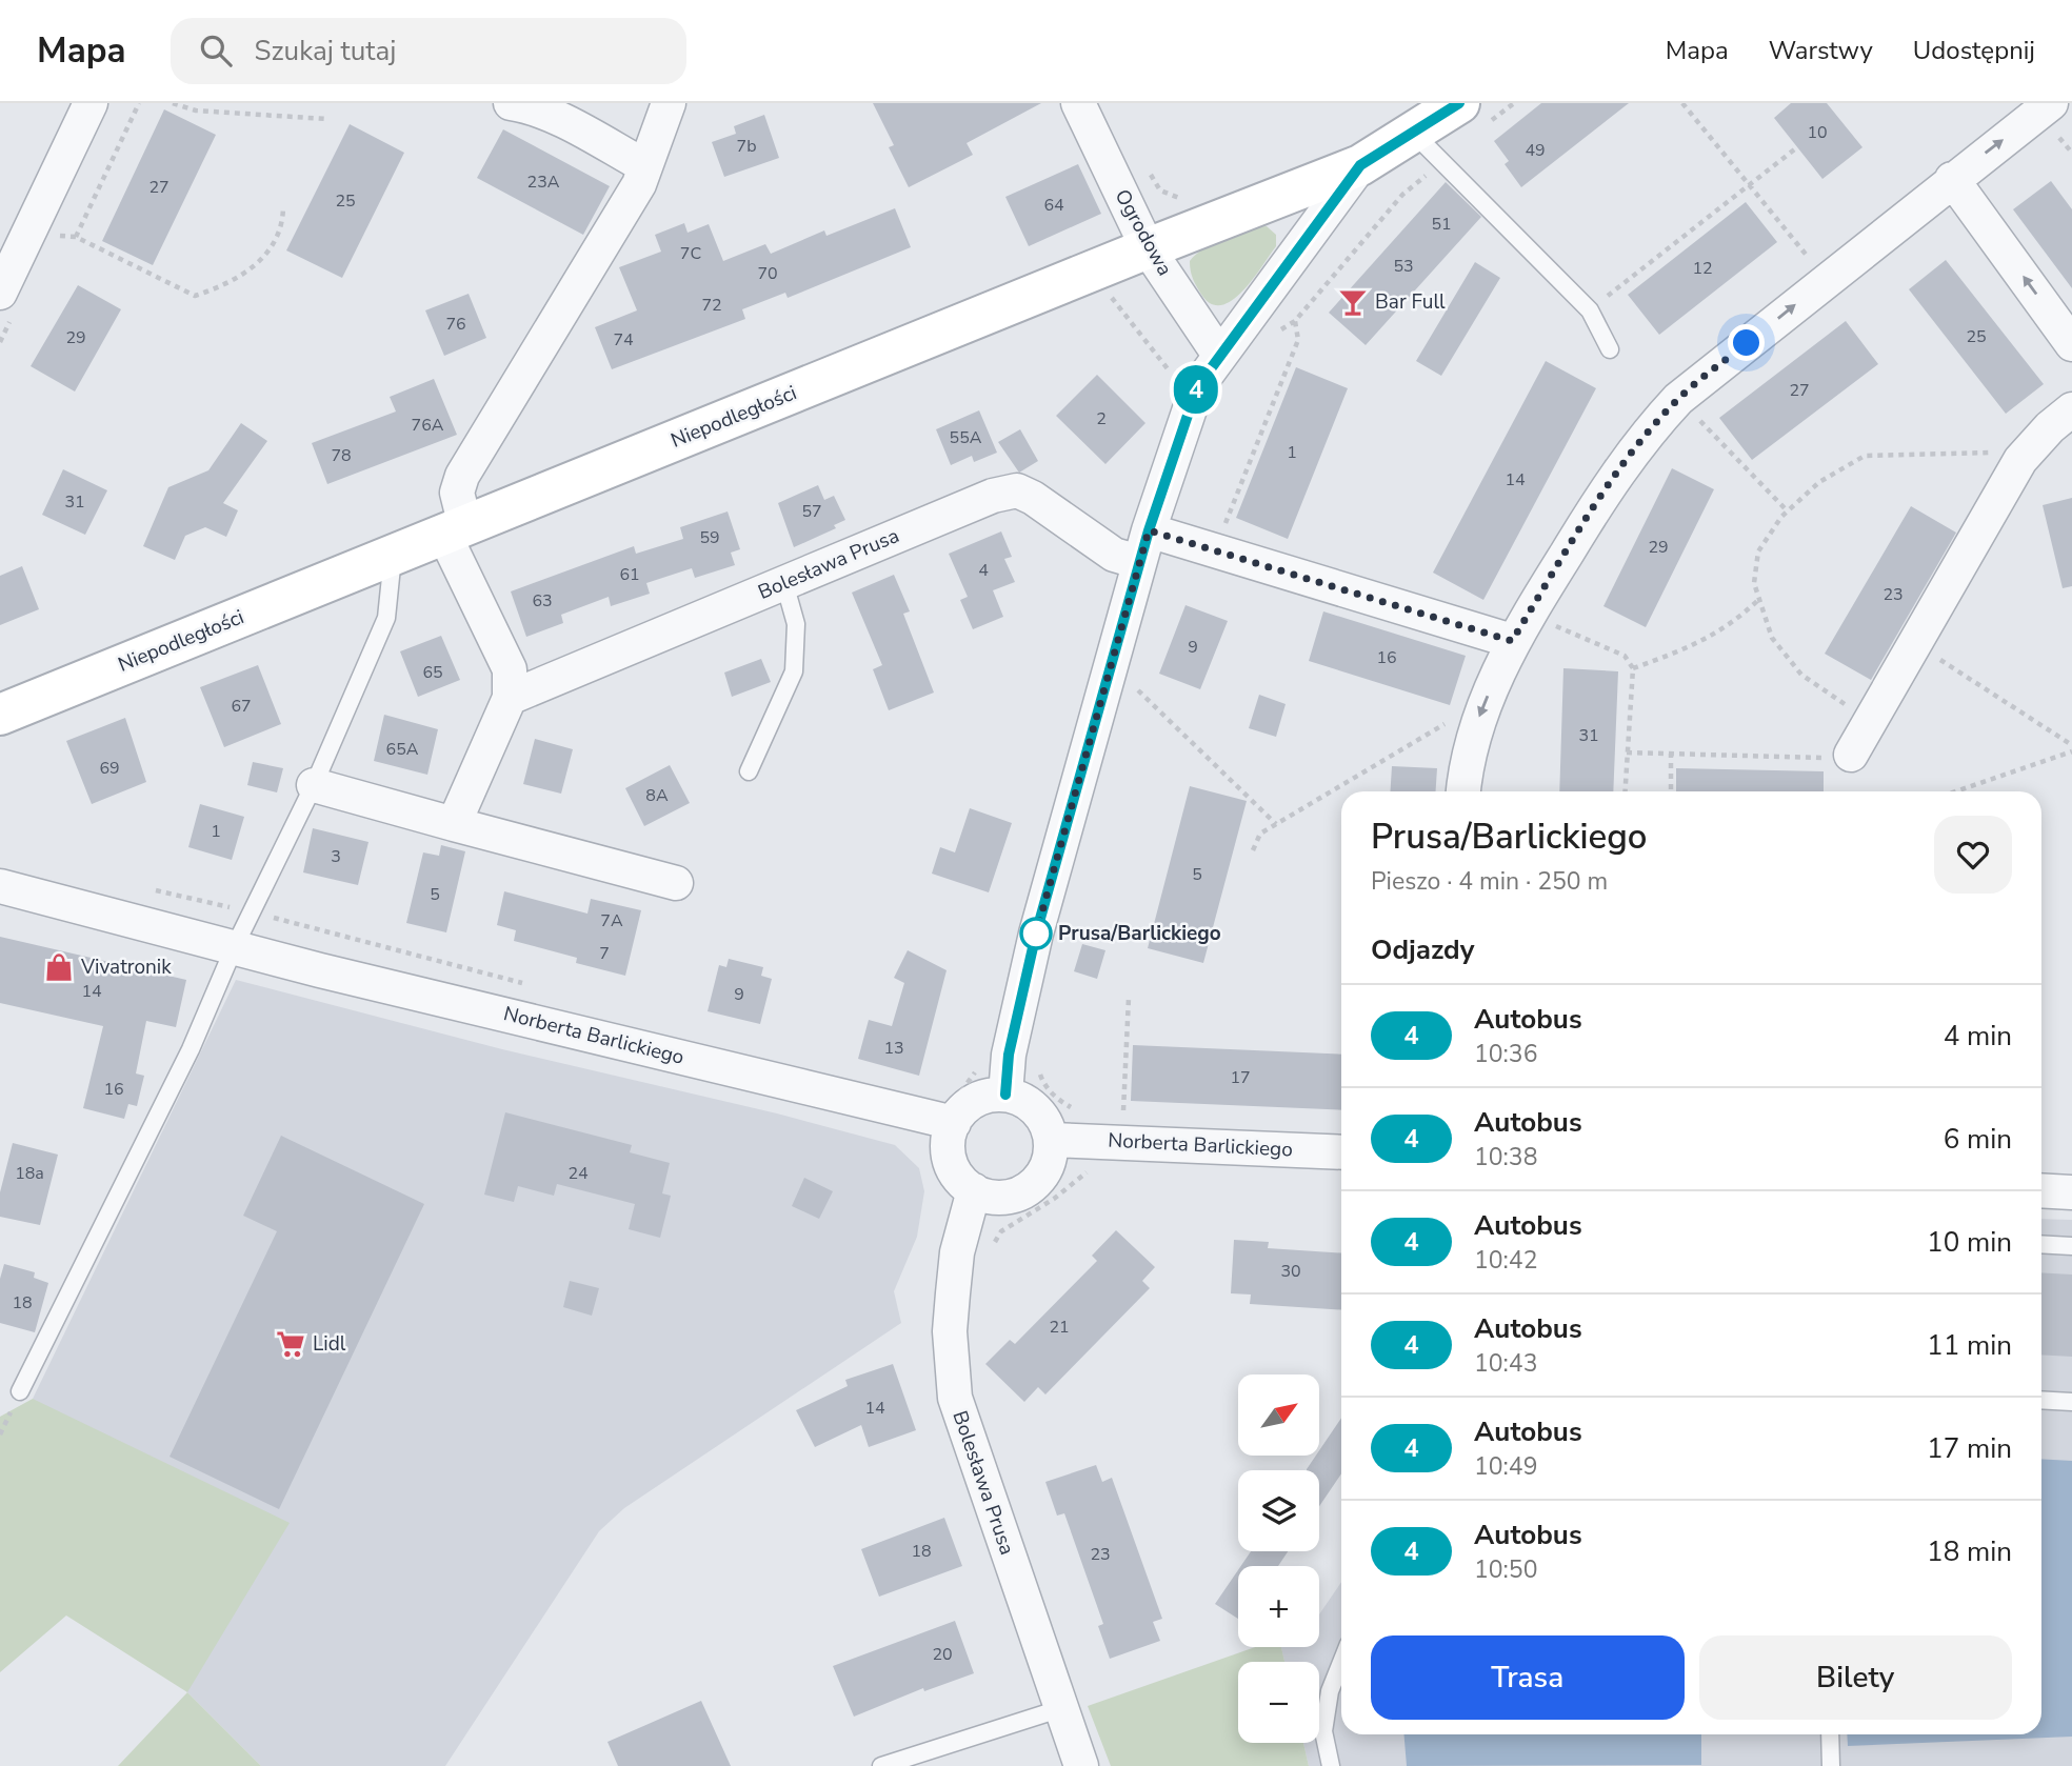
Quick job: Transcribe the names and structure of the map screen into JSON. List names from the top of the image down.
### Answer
{
  "streets": {
    "street": [
      "Ogrodowa",
      "Niepodległości",
      "Bolesława Prusa",
      "Norberta Barlickiego"
    ]
  },
  "crossings": [
    ["Ogrodowa", "Niepodległości"],
    ["Bolesława Prusa", "Norberta Barlickiego"]
  ],
  "places": {
    "bar": ["Bar Full"],
    "other": ["Prusa/Barlickiego"],
    "shop": ["Vivatronik"],
    "supermarket": ["Lidl"]
  },
  "lines": ["bus line 4"],
  "house_numbers": [
    "10",
    "7b",
    "49",
    "23A",
    "27",
    "25",
    "64",
    "51",
    "7C",
    "53",
    "12",
    "70",
    "72",
    "76",
    "25",
    "29",
    "74",
    "27",
    "2",
    "76A",
    "55A",
    "1",
    "78",
    "14",
    "31",
    "57",
    "59",
    "29",
    "4",
    "61",
    "23",
    "63",
    "9",
    "16",
    "65",
    "67",
    "31",
    "65A",
    "69",
    "8A",
    "1",
    "3",
    "5",
    "5",
    "7A",
    "7",
    "14",
    "9",
    "13",
    "17",
    "16",
    "18a",
    "24",
    "30",
    "18",
    "21",
    "14",
    "18",
    "23",
    "20"
  ],
  "north": "top right",
  "page": {
    "header": "Mapa",
    "search": "Szukaj tutaj",
    "nav": ["Mapa", "Warstwy", "Udostępnij"],
    "on_map": "4",
    "heading": [
      ["Prusa/Barlickiego", "Pieszo · 4 min · 250 m"],
      "Odjazdy"
    ],
    "list": [
      {
        "mark": "4",
        "name": "Autobus",
        "note": "10:36",
        "value": "4 min"
      },
      {
        "mark": "4",
        "name": "Autobus",
        "note": "10:38",
        "value": "6 min"
      },
      {
        "mark": "4",
        "name": "Autobus",
        "note": "10:42",
        "value": "10 min"
      },
      {
        "mark": "4",
        "name": "Autobus",
        "note": "10:43",
        "value": "11 min"
      },
      {
        "mark": "4",
        "name": "Autobus",
        "note": "10:49",
        "value": "17 min"
      },
      {
        "mark": "4",
        "name": "Autobus",
        "note": "10:50",
        "value": "18 min"
      }
    ],
    "map_buttons": ["+", "−"],
    "buttons": ["Trasa", "Bilety"]
  }
}
